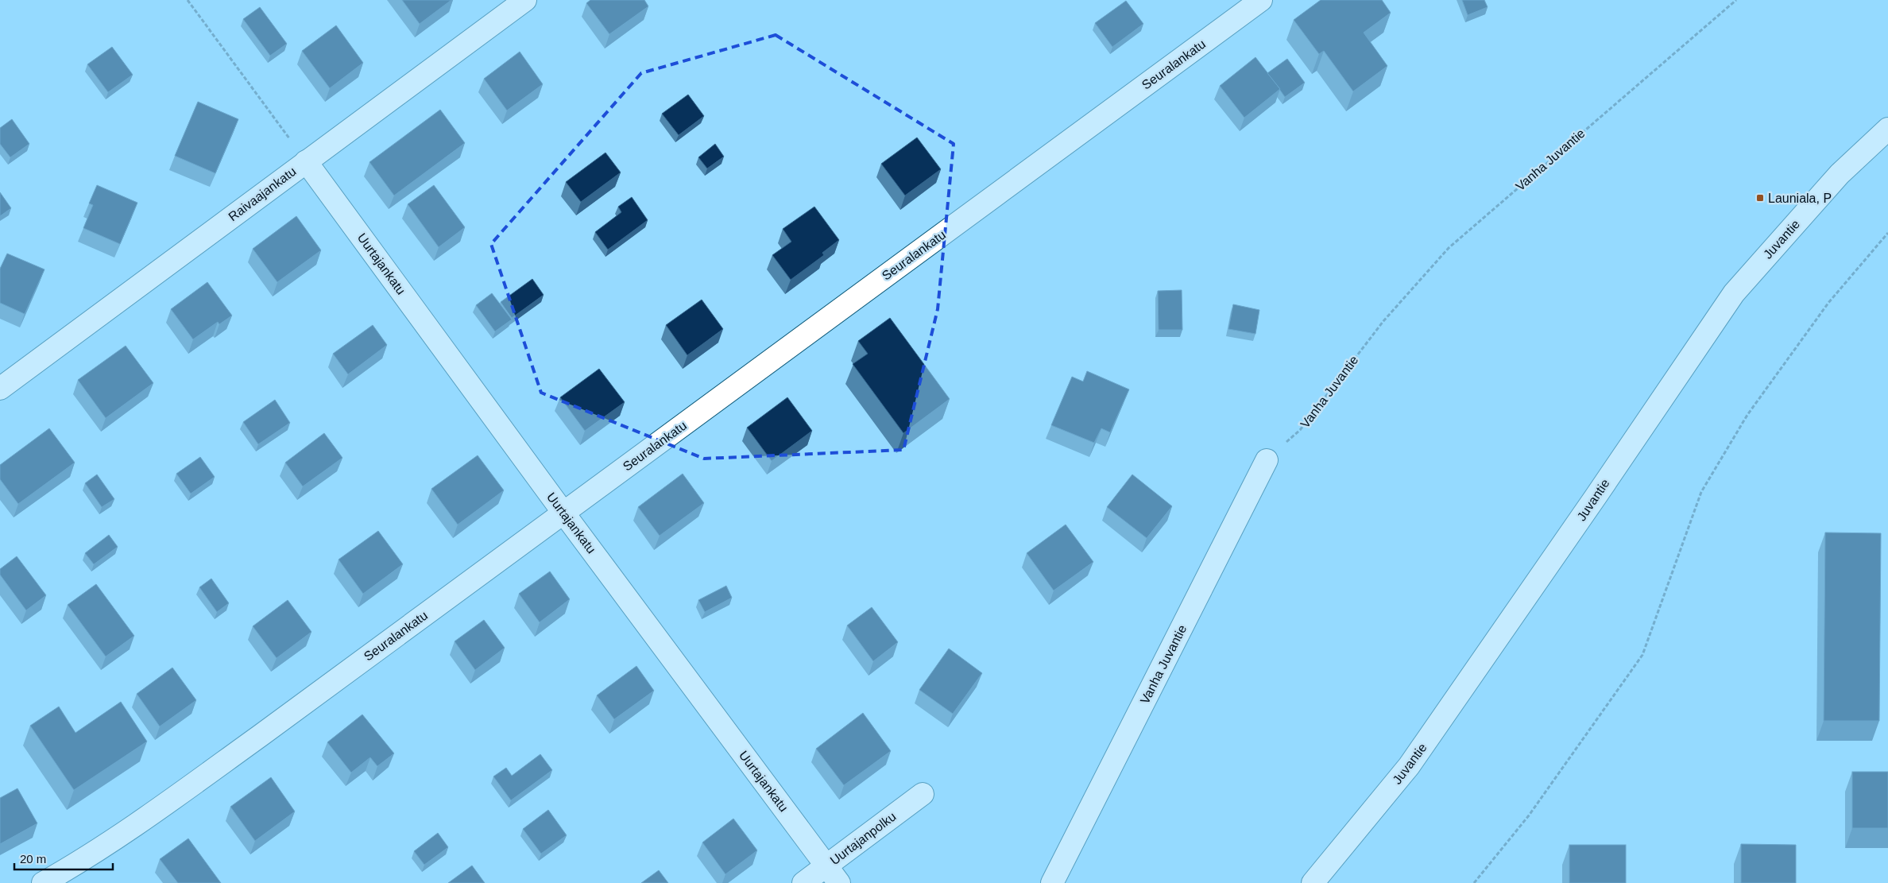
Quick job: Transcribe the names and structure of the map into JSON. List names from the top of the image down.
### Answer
{
  "streets": {
    "street": [
      "Seuralankatu",
      "Vanha Juvantie",
      "Raivaajankatu",
      "Juvantie",
      "Uurtajankatu",
      "Uurtajanpolku"
    ]
  },
  "crossings": [
    ["Seuralankatu", "Uurtajankatu"],
    ["Raivaajankatu", "Uurtajankatu"],
    ["Uurtajankatu", "Uurtajanpolku"]
  ],
  "places": {
    "transit": ["Launiala, P"]
  },
  "scale_bar": "20 m"
}
